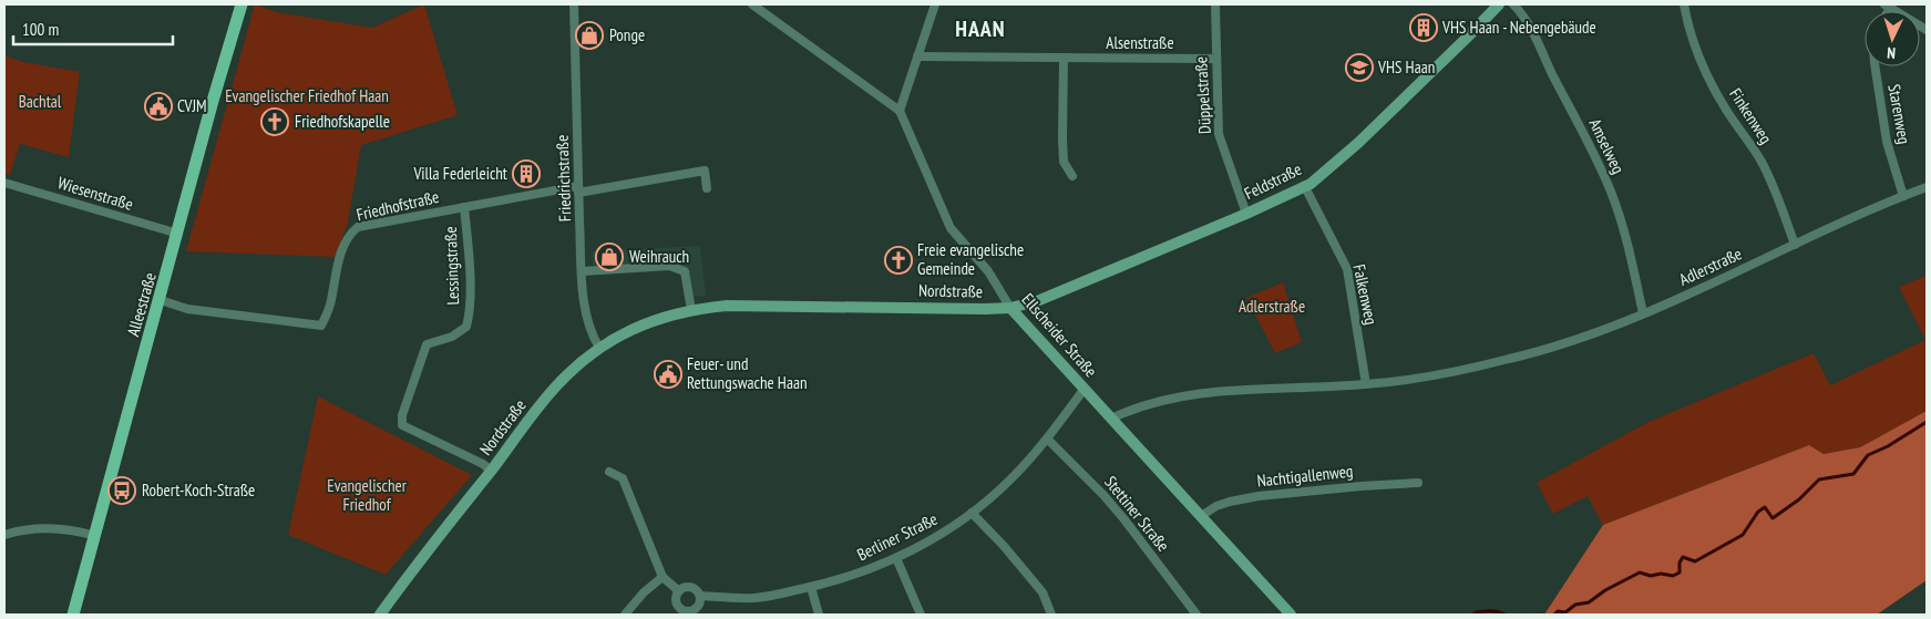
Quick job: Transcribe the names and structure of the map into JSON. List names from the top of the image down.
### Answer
{
  "streets": {
    "main road": ["Alleestraße"],
    "street": [
      "Alsenstraße",
      "Düppelstraße",
      "Starenweg",
      "Finkenweg",
      "Amselweg",
      "Friedrichstraße",
      "Feldstraße",
      "Wiesenstraße",
      "Friedhofstraße",
      "Lessingstraße",
      "Adlerstraße",
      "Nordstraße",
      "Falkenweg",
      "Ellscheider Straße",
      "Nachtigallenweg",
      "Stettiner Straße",
      "Berliner Straße"
    ]
  },
  "crossings": [
    ["Alsenstraße", "Düppelstraße"],
    ["Düppelstraße", "Feldstraße"],
    ["Starenweg", "Adlerstraße"],
    ["Finkenweg", "Adlerstraße"],
    ["Amselweg", "Adlerstraße"],
    ["Friedrichstraße", "Friedhofstraße"],
    ["Friedrichstraße", "Nordstraße"],
    ["Feldstraße", "Nordstraße"],
    ["Feldstraße", "Falkenweg"],
    ["Feldstraße", "Ellscheider Straße"],
    ["Wiesenstraße", "Alleestraße"],
    ["Friedhofstraße", "Lessingstraße"],
    ["Friedhofstraße", "Alleestraße"],
    ["Lessingstraße", "Nordstraße"],
    ["Adlerstraße", "Falkenweg"],
    ["Adlerstraße", "Ellscheider Straße"],
    ["Nordstraße", "Ellscheider Straße"],
    ["Ellscheider Straße", "Nachtigallenweg"],
    ["Ellscheider Straße", "Berliner Straße"],
    ["Stettiner Straße", "Berliner Straße"]
  ],
  "districts": ["HAAN"],
  "parks": [
    "Evangelischer Friedhof Haan",
    "Bachtal",
    "Adlerstraße",
    "Evangelischer Friedhof"
  ],
  "places": {
    "building": ["VHS Haan - Nebengebäude", "Villa Federleicht"],
    "shop": ["Ponge", "Weihrauch"],
    "school or university": ["VHS Haan"],
    "public building": ["CVJM", "Feuer- und Rettungswache Haan"],
    "church": ["Friedhofskapelle", "Freie evangelische Gemeinde"],
    "bus stop": ["Robert-Koch-Straße"]
  },
  "scale_bar": "100 m",
  "north": "bottom"
}
